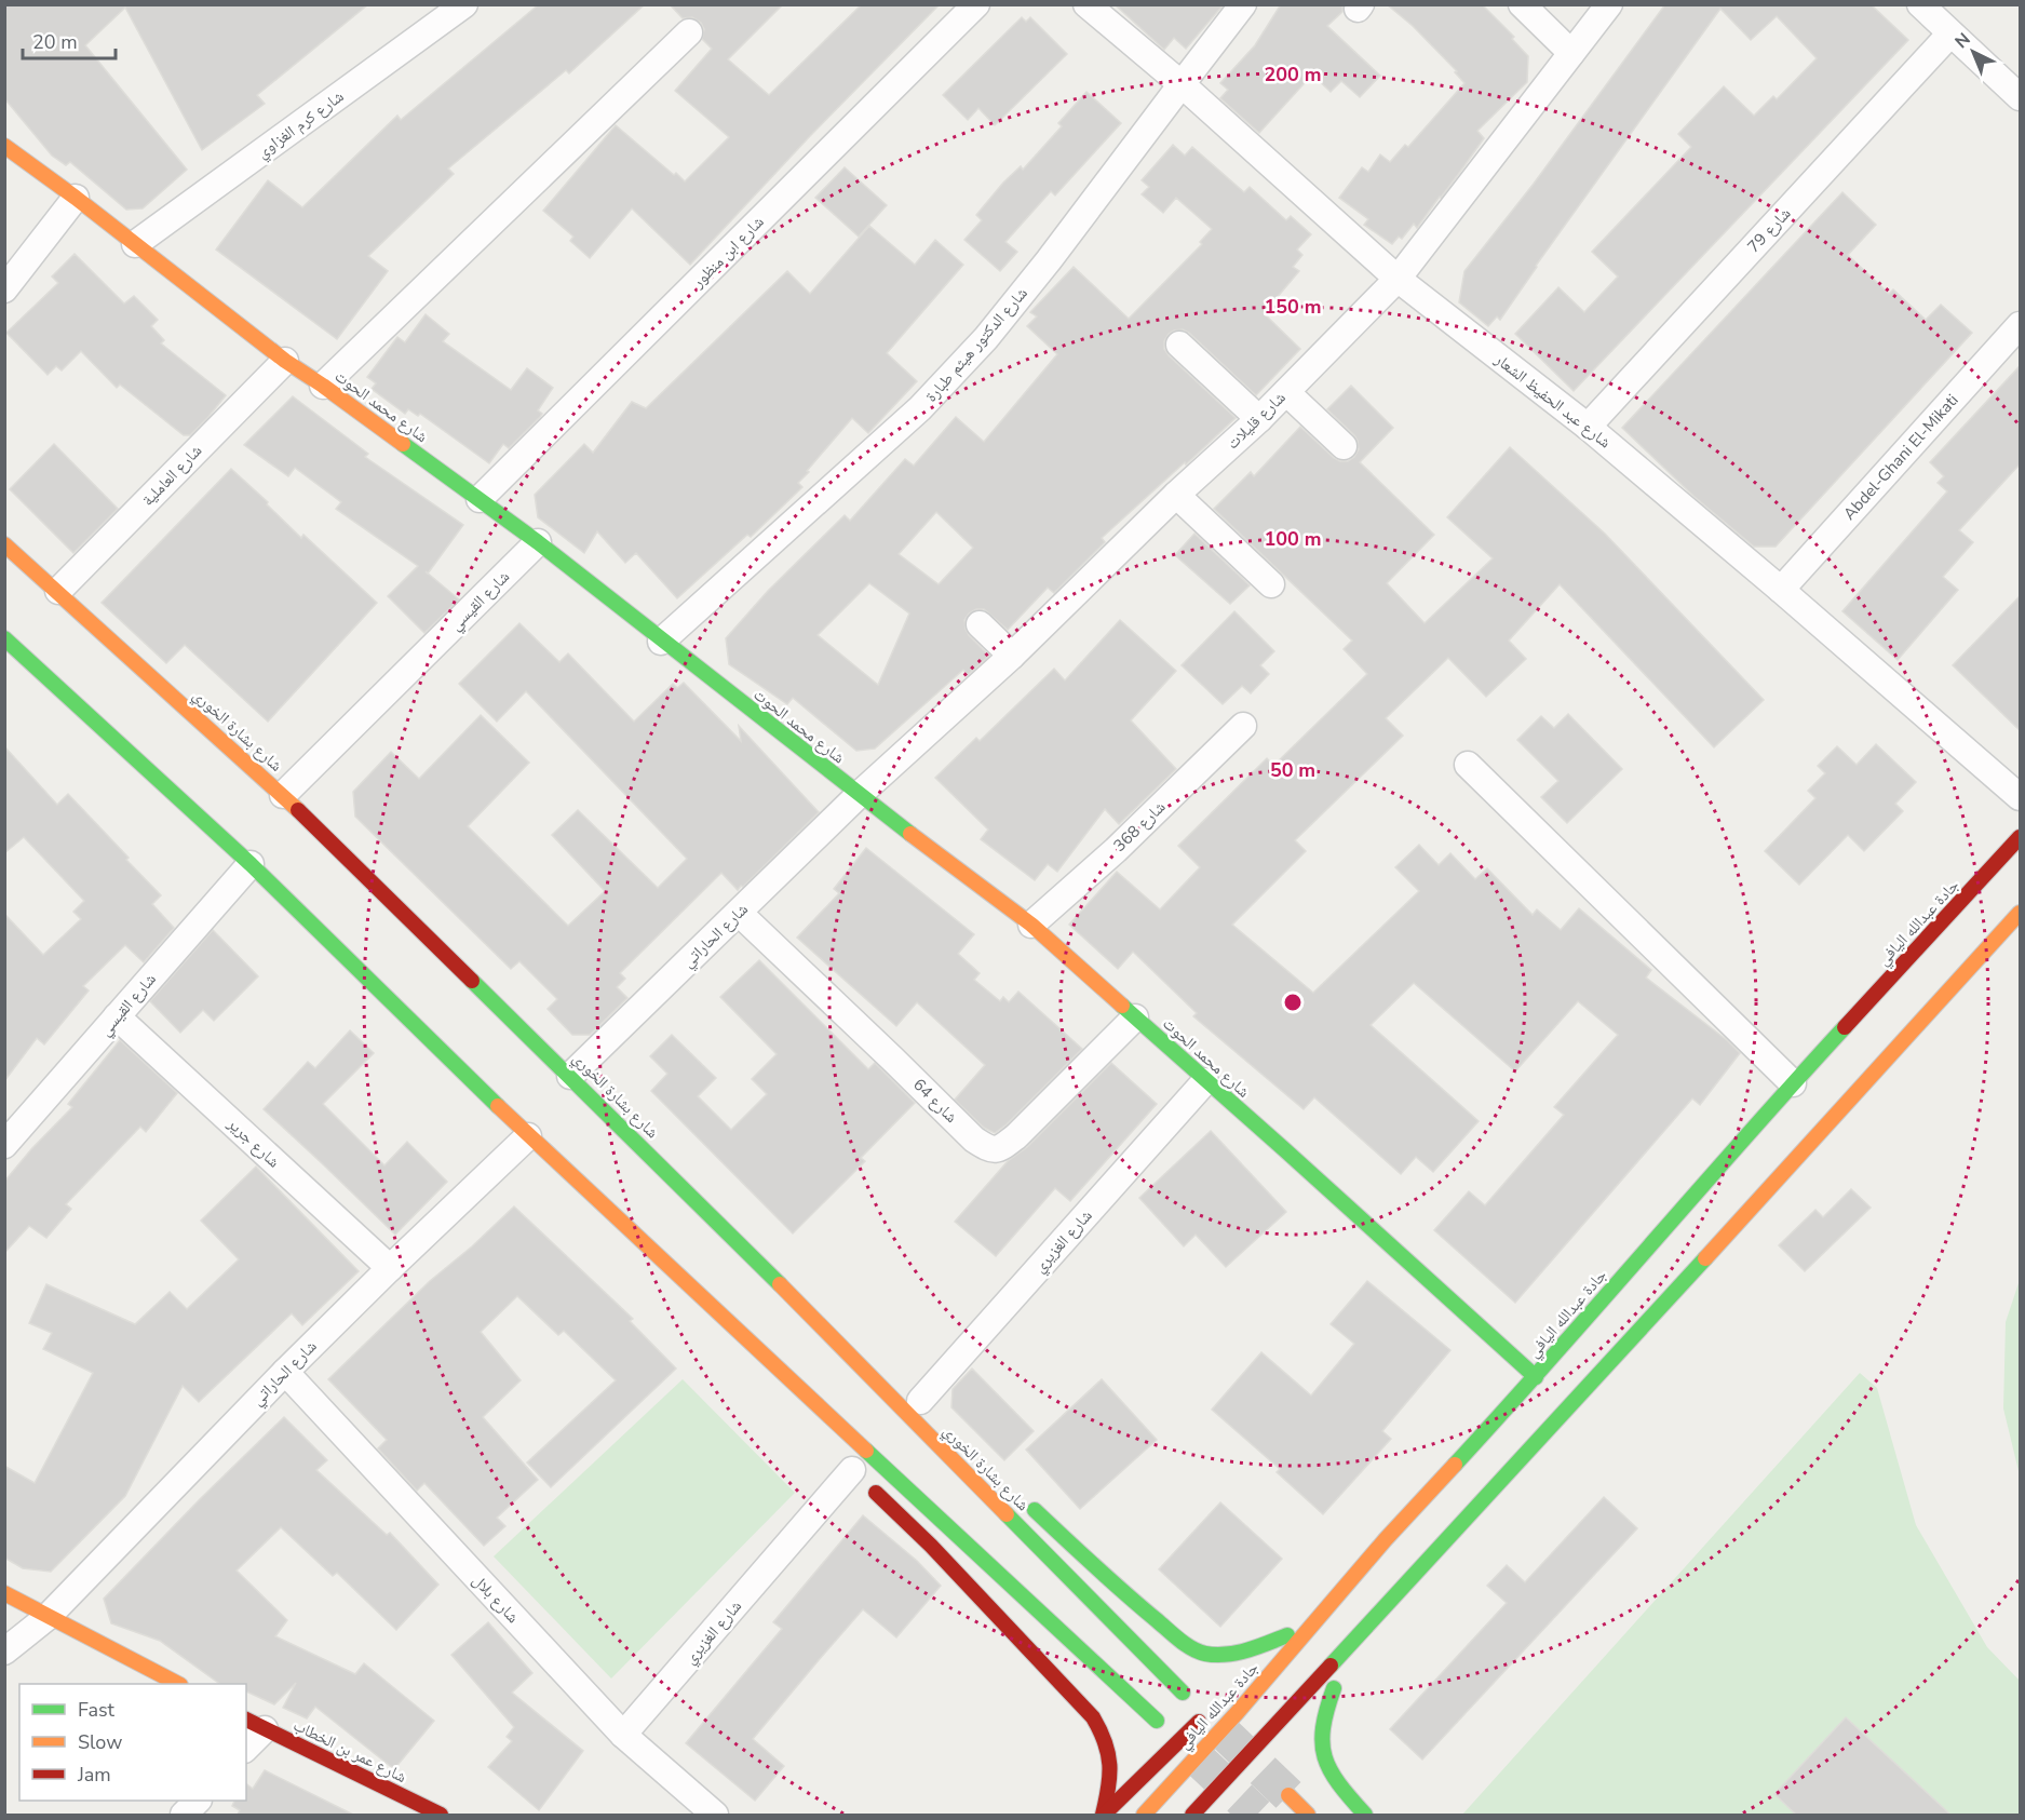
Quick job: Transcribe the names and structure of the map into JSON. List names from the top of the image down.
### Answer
{
  "streets": {
    "main road": [
      "شارع محمد الحوت",
      "شارع بشارة الخوري",
      "جادة عبدالله اليافي",
      "شارع عمر بن الخطاب"
    ],
    "street": [
      "شارع كرم الغزاوي",
      "شارع 79",
      "شارع ابن منظور",
      "شارع الدكتور هيثم طبارة",
      "شارع عبد الحفيظ الشعار",
      "شارع قليلات",
      "Abdel-Ghani El-Mikati",
      "شارع العاملية",
      "شارع القيسي",
      "شارع 368",
      "شارع الحاراتي",
      "شارع 64",
      "شارع جرير",
      "شارع الغزيري",
      "شارع بلال"
    ]
  },
  "crossings": [
    ["شارع كرم الغزاوي", "شارع محمد الحوت"],
    ["شارع 79", "شارع عبد الحفيظ الشعار"],
    ["شارع ابن منظور", "شارع محمد الحوت"],
    ["شارع الدكتور هيثم طبارة", "شارع عبد الحفيظ الشعار"],
    ["شارع الدكتور هيثم طبارة", "شارع محمد الحوت"],
    ["شارع عبد الحفيظ الشعار", "شارع قليلات"],
    ["شارع عبد الحفيظ الشعار", "Abdel-Ghani El-Mikati"],
    ["شارع محمد الحوت", "شارع قليلات"],
    ["شارع محمد الحوت", "شارع العاملية"],
    ["شارع محمد الحوت", "شارع القيسي"],
    ["شارع محمد الحوت", "شارع 368"],
    ["شارع محمد الحوت", "جادة عبدالله اليافي"],
    ["شارع محمد الحوت", "شارع الحاراتي"],
    ["شارع محمد الحوت", "شارع 64"],
    ["شارع محمد الحوت", "شارع الغزيري"],
    ["شارع قليلات", "شارع الحاراتي"],
    ["شارع العاملية", "شارع بشارة الخوري"],
    ["شارع القيسي", "شارع بشارة الخوري"],
    ["شارع القيسي", "شارع جرير"],
    ["شارع بشارة الخوري", "شارع الحاراتي"],
    ["شارع الحاراتي", "شارع 64"],
    ["شارع الحاراتي", "شارع جرير"],
    ["شارع الحاراتي", "شارع بلال"],
    ["شارع الغزيري", "شارع بلال"]
  ],
  "legend": ["Fast", "Slow", "Jam"],
  "scale_bar": "20 m",
  "north": "top left",
  "rings": [
    "200 m",
    "150 m",
    "100 m",
    "50 m"
  ]
}
